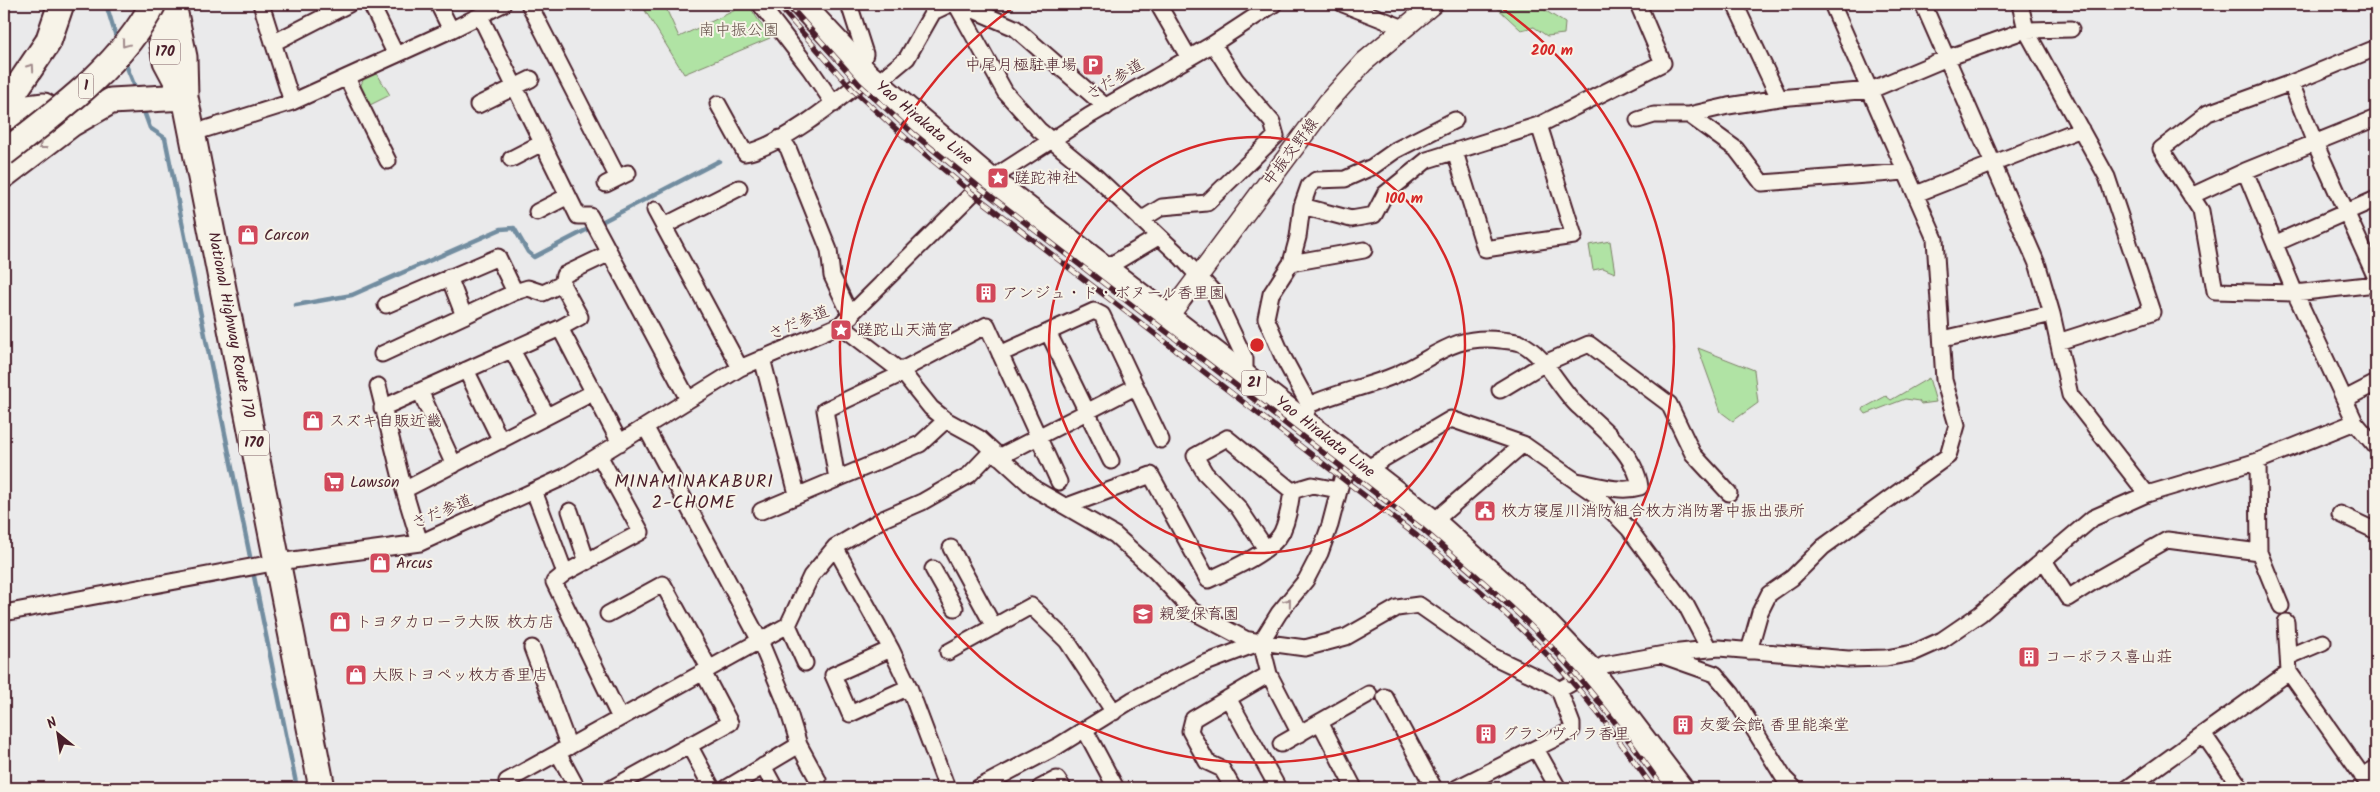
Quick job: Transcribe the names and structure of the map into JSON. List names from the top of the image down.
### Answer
{
  "streets": {
    "highway": ["170", "1", "National Highway Route 170"],
    "main road": ["Yao Hirakata Line", "21"],
    "street": ["さだ参道", "中振交野線"]
  },
  "crossings": [
    ["さだ参道", "Yao Hirakata Line"],
    ["さだ参道", "National Highway Route 170"],
    ["1", "National Highway Route 170"],
    ["Yao Hirakata Line", "中振交野線"]
  ],
  "districts": ["MINAMINAKABURI 2-CHOME"],
  "parks": ["南中振公園"],
  "places": {
    "parking": ["中尾月極駐車場"],
    "place": ["蹉跎神社", "蹉跎山天満宮"],
    "shop": [
      "Carcon",
      "スズキ自販近畿",
      "Arcus",
      "トヨタカローラ大阪 枚方店",
      "大阪トヨペッ枚方香里店"
    ],
    "building": [
      "アンジュ・ド・ボヌール香里園",
      "コーポラス喜山荘",
      "友愛会館 香里能楽堂",
      "グランヴィラ香里"
    ],
    "supermarket": ["Lawson"],
    "public building": ["枚方寝屋川消防組合枚方消防署中振出張所"],
    "school or university": ["親愛保育園"]
  },
  "north": "top left",
  "rings": ["200 m", "100 m"]
}
